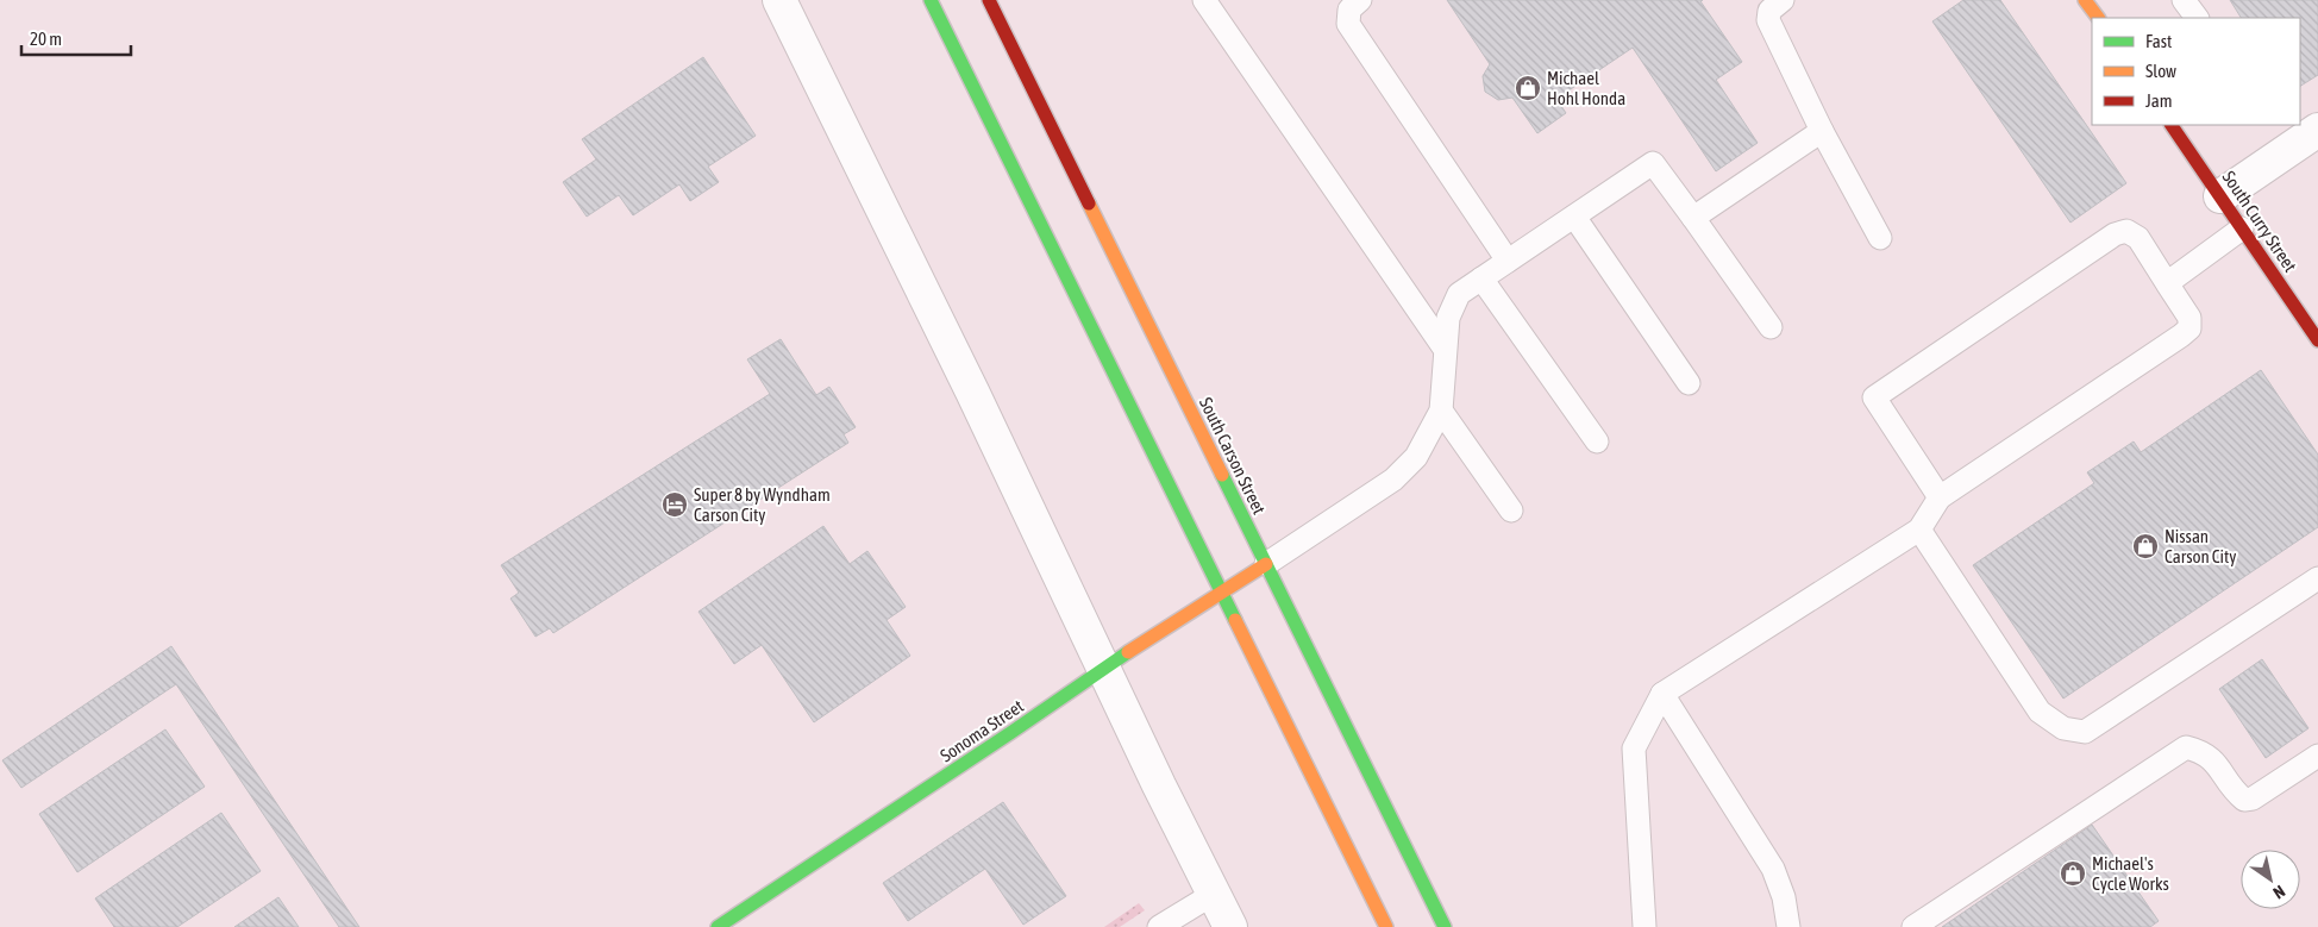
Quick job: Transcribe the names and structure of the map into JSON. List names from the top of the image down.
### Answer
{
  "streets": {
    "main road": ["South Curry Street", "South Carson Street", "Sonoma Street"]
  },
  "crossings": [
    ["South Carson Street", "Sonoma Street"]
  ],
  "places": {
    "shop": ["Michael Hohl Honda", "Nissan Carson City", "Michael's Cycle Works"],
    "hotel": ["Super 8 by Wyndham Carson City"]
  },
  "legend": ["Fast", "Slow", "Jam"],
  "scale_bar": "20 m",
  "north": "bottom right"
}
